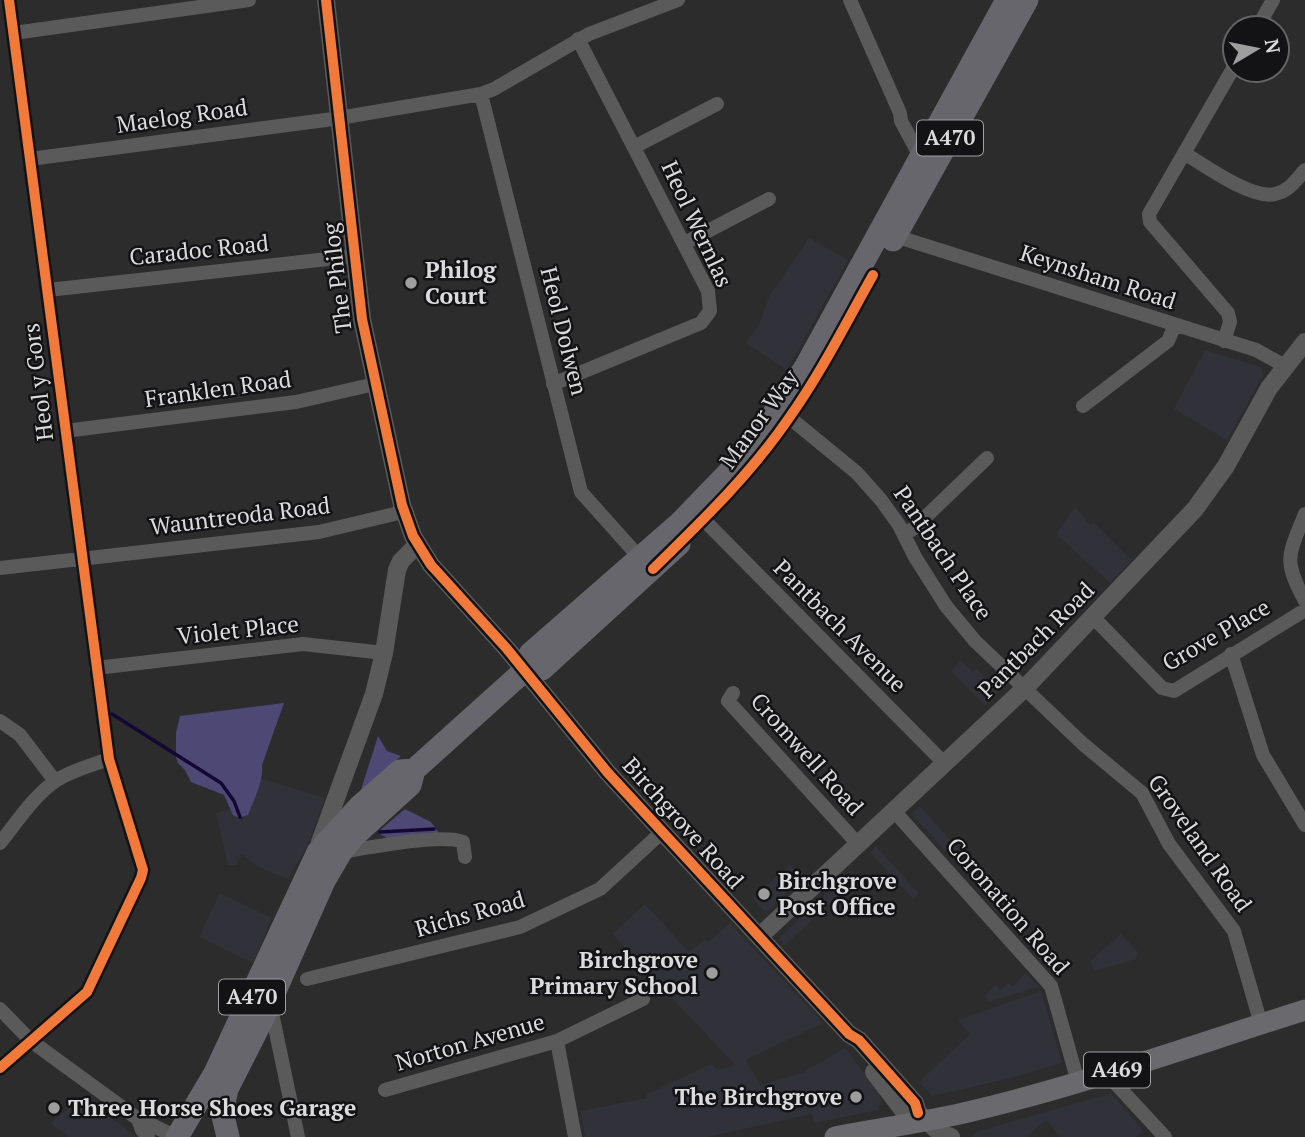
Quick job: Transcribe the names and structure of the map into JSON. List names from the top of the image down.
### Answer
{
  "streets": {
    "highway": ["A470", "Manor Way"],
    "main road": ["A469"],
    "street": [
      "Maelog Road",
      "Heol Wernlas",
      "Caradoc Road",
      "Keynsham Road",
      "The Philog",
      "Heol Dolwen",
      "Heol y Gors",
      "Franklen Road",
      "Wauntreoda Road",
      "Pantbach Place",
      "Pantbach Avenue",
      "Violet Place",
      "Grove Place",
      "Pantbach Road",
      "Cromwell Road",
      "Birchgrove Road",
      "Groveland Road",
      "Coronation Road",
      "Richs Road",
      "Norton Avenue"
    ]
  },
  "crossings": [
    ["Maelog Road", "Heol Wernlas"],
    ["Maelog Road", "The Philog"],
    ["Maelog Road", "Heol Dolwen"],
    ["Maelog Road", "Heol y Gors"],
    ["A470", "Manor Way"],
    ["Heol Wernlas", "Heol Dolwen"],
    ["Caradoc Road", "The Philog"],
    ["Caradoc Road", "Heol y Gors"],
    ["Keynsham Road", "Manor Way"],
    ["Keynsham Road", "Pantbach Road"],
    ["The Philog", "Franklen Road"],
    ["The Philog", "Wauntreoda Road"],
    ["The Philog", "Birchgrove Road"],
    ["Heol Dolwen", "Manor Way"],
    ["Heol y Gors", "Franklen Road"],
    ["Heol y Gors", "Wauntreoda Road"],
    ["Heol y Gors", "Violet Place"],
    ["Manor Way", "Pantbach Place"],
    ["Manor Way", "Pantbach Avenue"],
    ["Manor Way", "Birchgrove Road"],
    ["Pantbach Place", "Pantbach Road"],
    ["Pantbach Place", "Groveland Road"],
    ["Pantbach Avenue", "Pantbach Road"],
    ["Grove Place", "Pantbach Road"],
    ["Pantbach Road", "Cromwell Road"],
    ["Pantbach Road", "Birchgrove Road"],
    ["Pantbach Road", "Groveland Road"],
    ["Pantbach Road", "Coronation Road"],
    ["Birchgrove Road", "Richs Road"],
    ["Birchgrove Road", "A469"],
    ["Groveland Road", "A469"],
    ["Coronation Road", "A469"]
  ],
  "places": [
    "Philog Court",
    "Birchgrove Post Office",
    "Birchgrove Primary School",
    "The Birchgrove",
    "Three Horse Shoes Garage"
  ],
  "north": "right"
}
